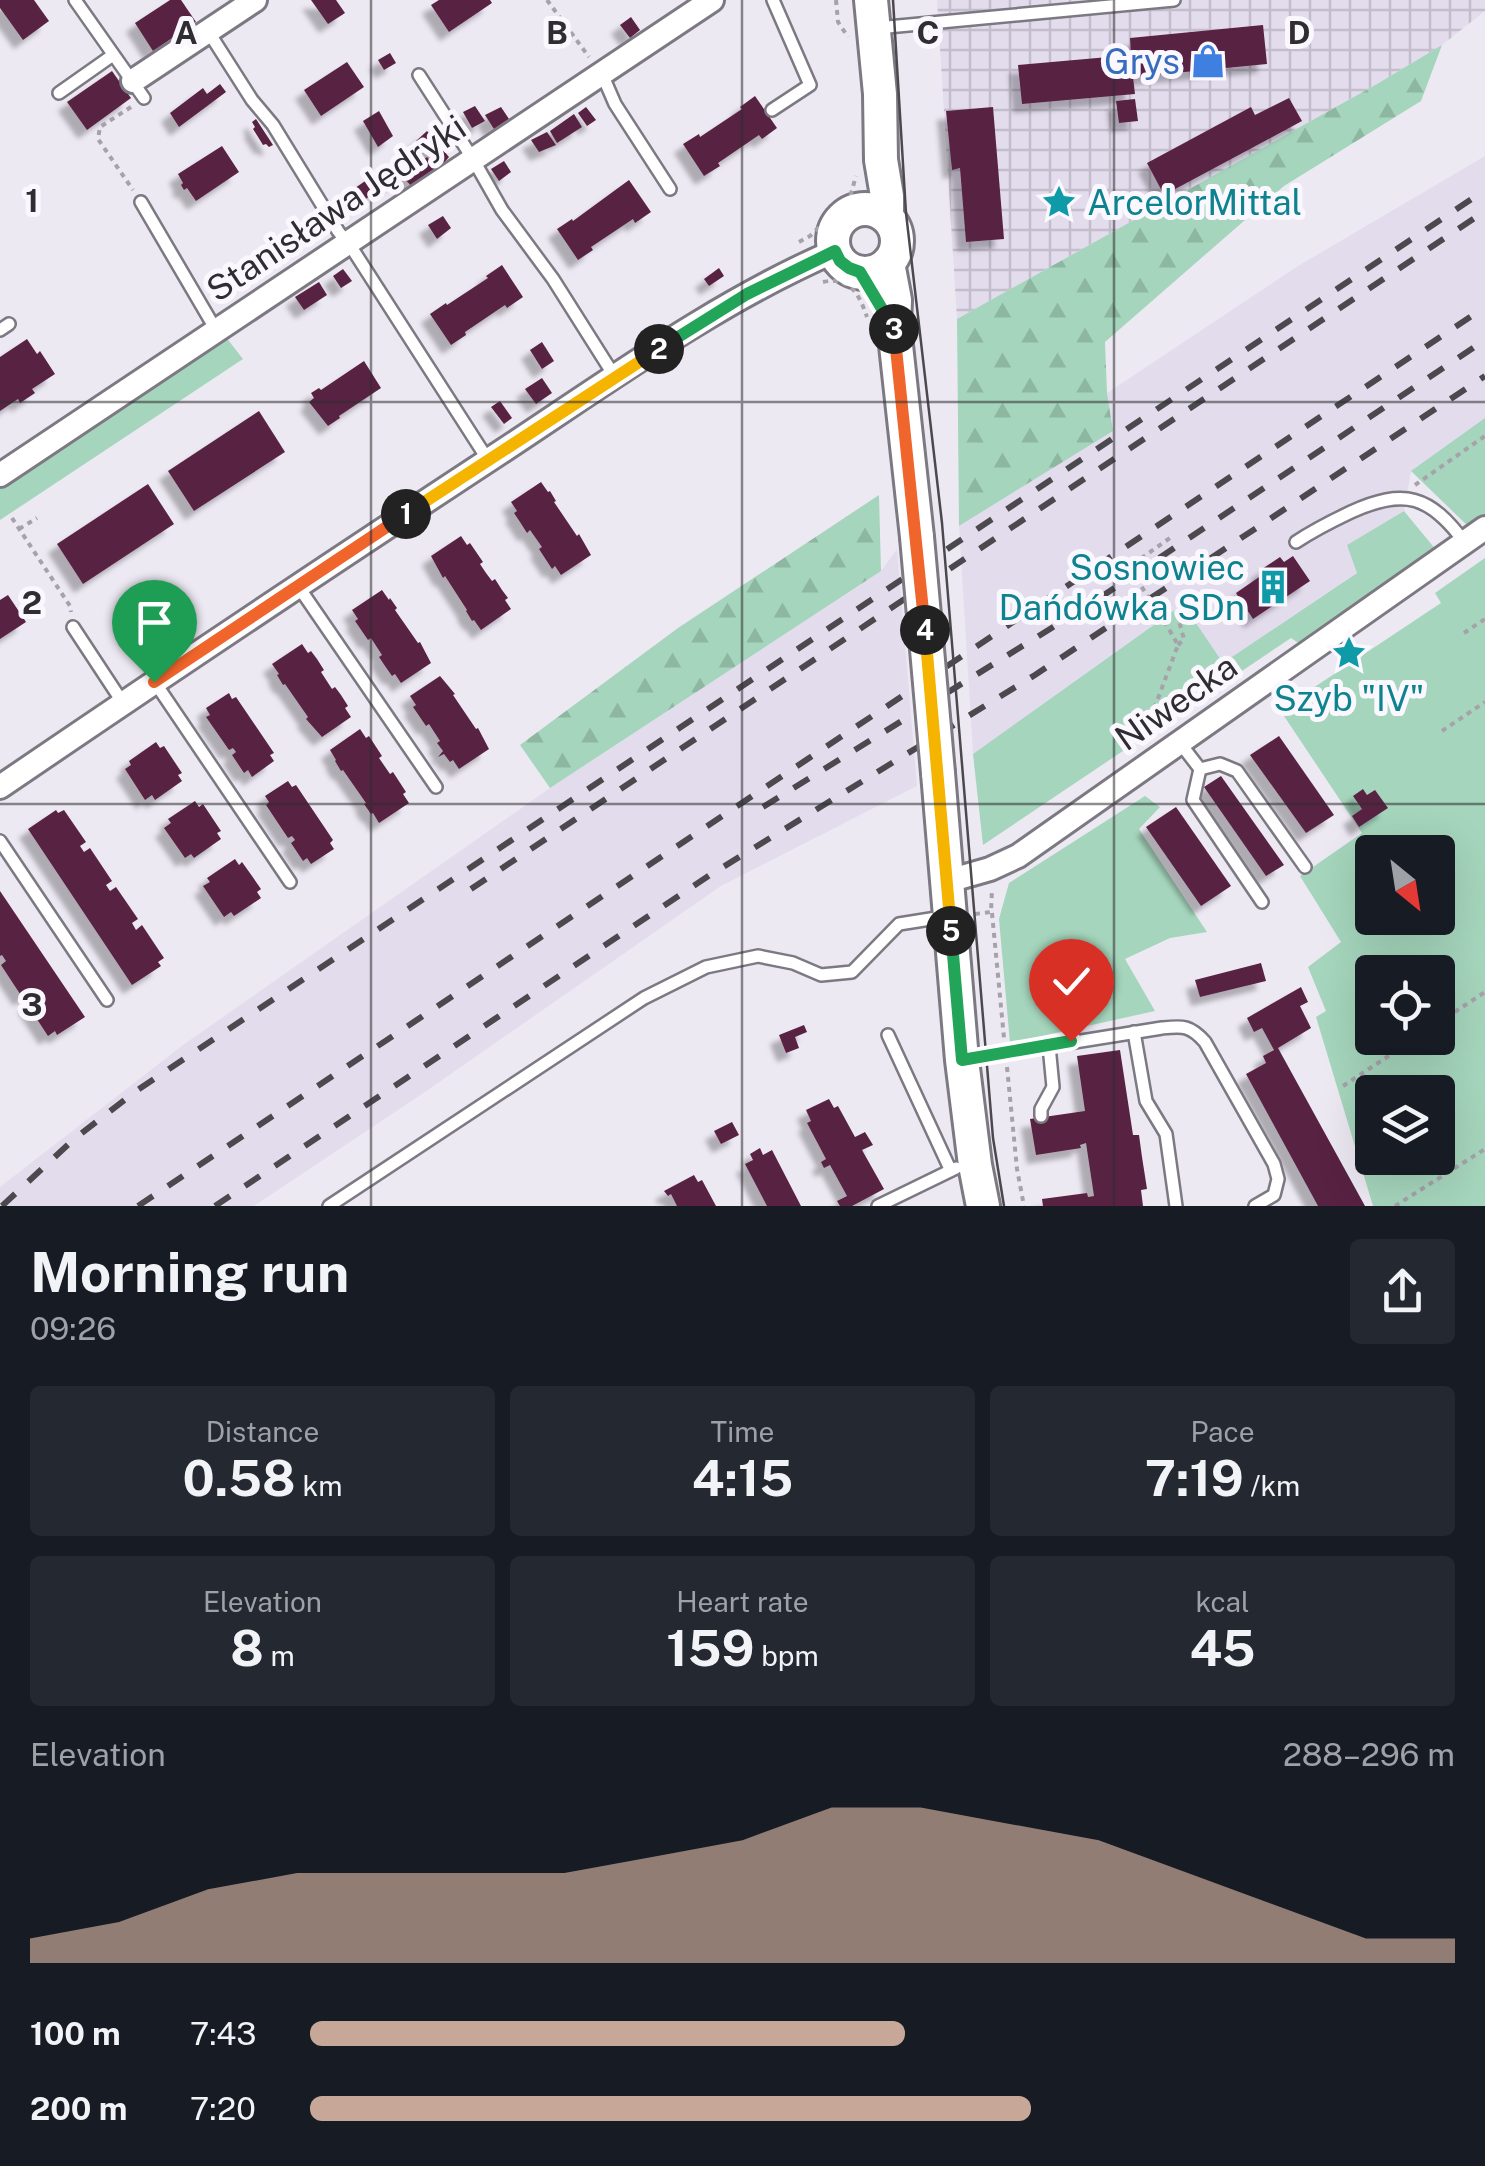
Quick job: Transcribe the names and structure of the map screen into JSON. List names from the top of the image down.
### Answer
{
  "streets": {
    "street": ["Stanisława Jędryki", "Niwecka"]
  },
  "places": {
    "shop": ["Grys"],
    "place": ["ArcelorMittal", "Szyb \"IV\""],
    "building": ["Sosnowiec Dańdówka SDn"]
  },
  "north": "bottom right",
  "page": {
    "pins": [
      "3",
      "2",
      "1",
      "4",
      "5"
    ],
    "heading": ["Morning run", "09:26"],
    "stats": [
      ["Distance", "0.58 km"],
      ["Time", "4:15"],
      ["Pace", "7:19 /km"],
      ["Elevation", "8 m"],
      ["Heart rate", "159 bpm"],
      ["kcal", "45"]
    ],
    "chart": ["Elevation", "288–296 m"],
    "list": [
      {
        "name": "100 m",
        "note": "7:43"
      },
      {
        "name": "200 m",
        "note": "7:20"
      }
    ]
  },
  "grid": {
    "columns": [
      "A",
      "B",
      "C",
      "D"
    ],
    "rows": ["1", "2", "3"]
  }
}
